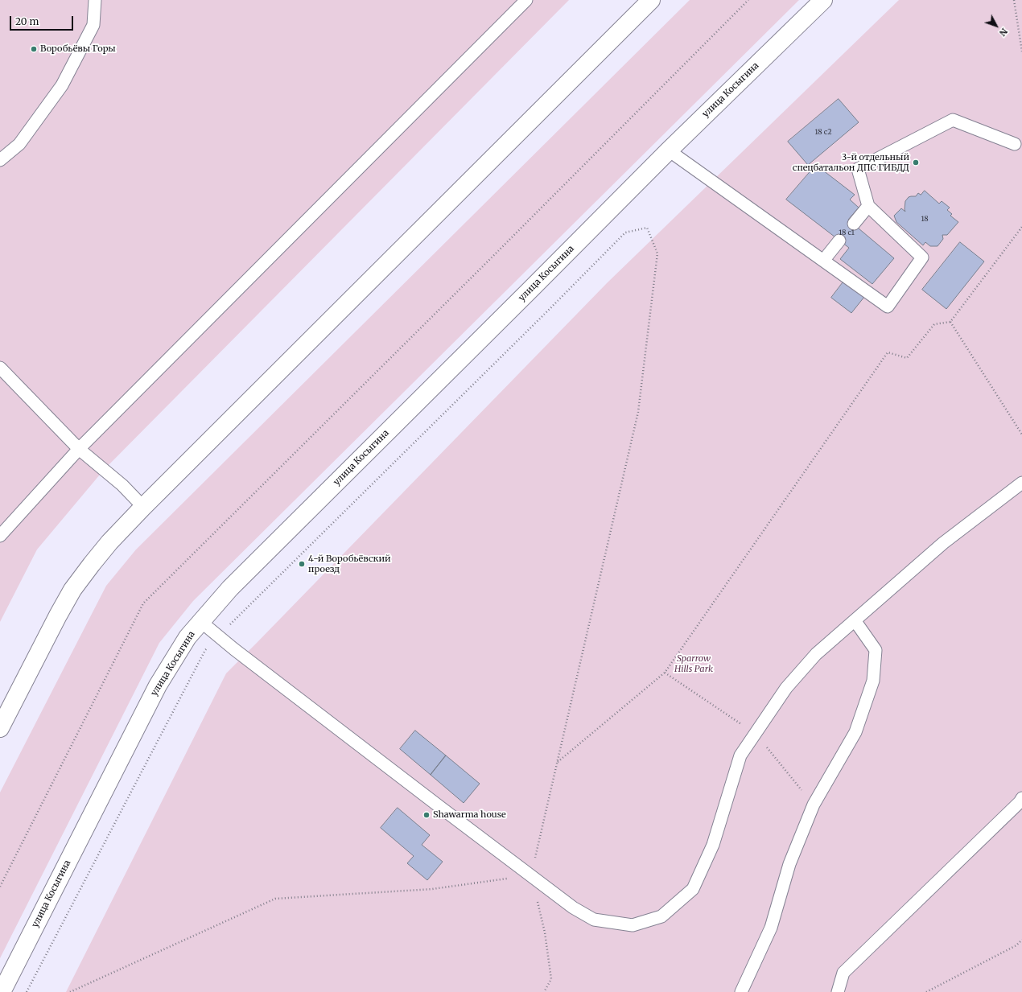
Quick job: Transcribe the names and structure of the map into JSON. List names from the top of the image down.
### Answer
{
  "streets": {
    "main road": ["улица Косыгина"]
  },
  "parks": ["Sparrow Hills Park"],
  "places": [
    "Воробьёвы Горы",
    "3-й отдельный спецбатальон ДПС ГИБДД",
    "4-й Воробьёвский проезд",
    "Shawarma house"
  ],
  "house_numbers": ["18 с2", "18", "18 с1"],
  "scale_bar": "20 m",
  "north": "bottom right"
}
